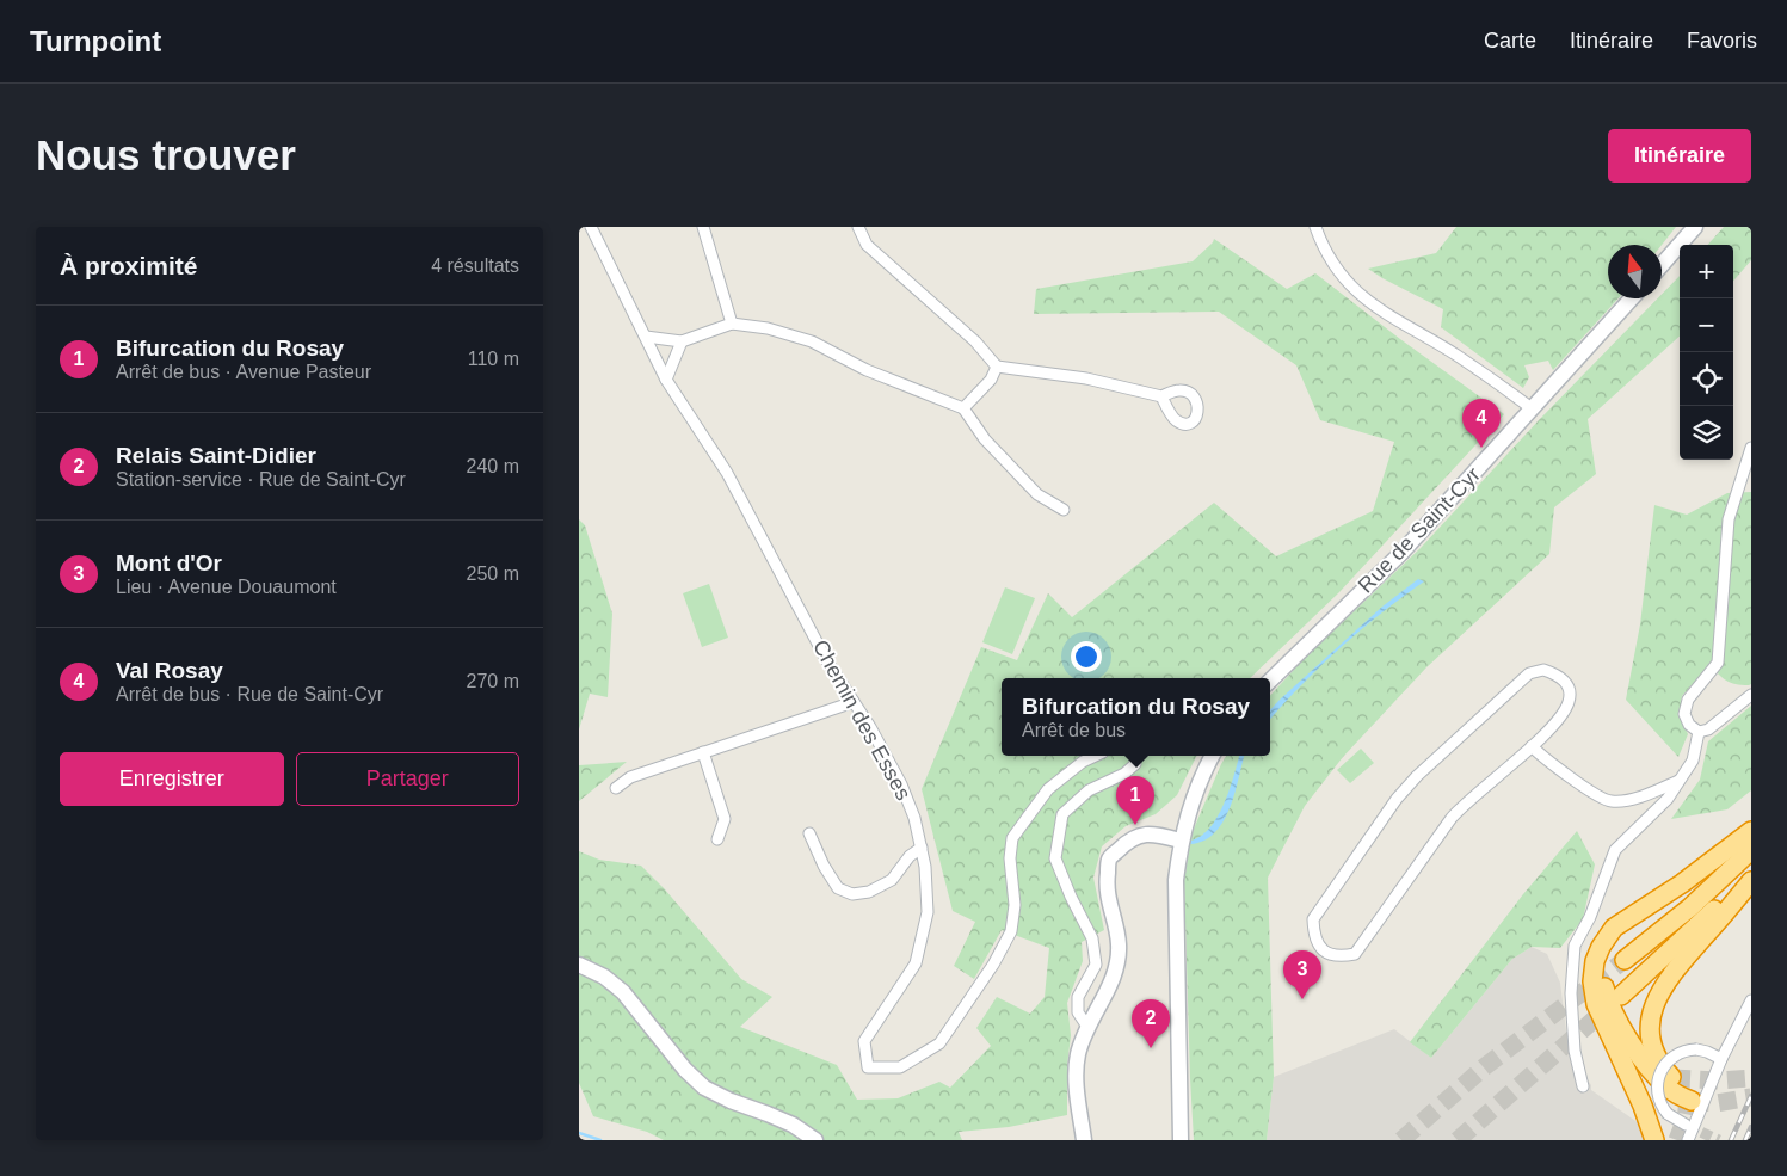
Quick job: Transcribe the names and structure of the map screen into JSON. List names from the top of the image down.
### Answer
{
  "streets": {
    "main road": ["Rue de Saint-Cyr"],
    "street": ["Chemin des Esses"]
  },
  "north": "top",
  "page": {
    "header": "Turnpoint",
    "nav": ["Carte", "Itinéraire", "Favoris"],
    "buttons": [
      "Itinéraire",
      ["Enregistrer", "Partager"]
    ],
    "title": "Nous trouver",
    "heading": ["À proximité", "4 résultats"],
    "map_buttons": ["+", "−"],
    "list": [
      {
        "mark": "1",
        "name": "Bifurcation du Rosay",
        "note": "Arrêt de bus · Avenue Pasteur",
        "value": "110 m"
      },
      {
        "mark": "2",
        "name": "Relais Saint-Didier",
        "note": "Station-service · Rue de Saint-Cyr",
        "value": "240 m"
      },
      {
        "mark": "3",
        "name": "Mont d'Or",
        "note": "Lieu · Avenue Douaumont",
        "value": "250 m"
      },
      {
        "mark": "4",
        "name": "Val Rosay",
        "note": "Arrêt de bus · Rue de Saint-Cyr",
        "value": "270 m"
      }
    ],
    "pins": [
      "4",
      "1",
      "3",
      "2"
    ],
    "popup": ["Bifurcation du Rosay", "Arrêt de bus"]
  }
}
